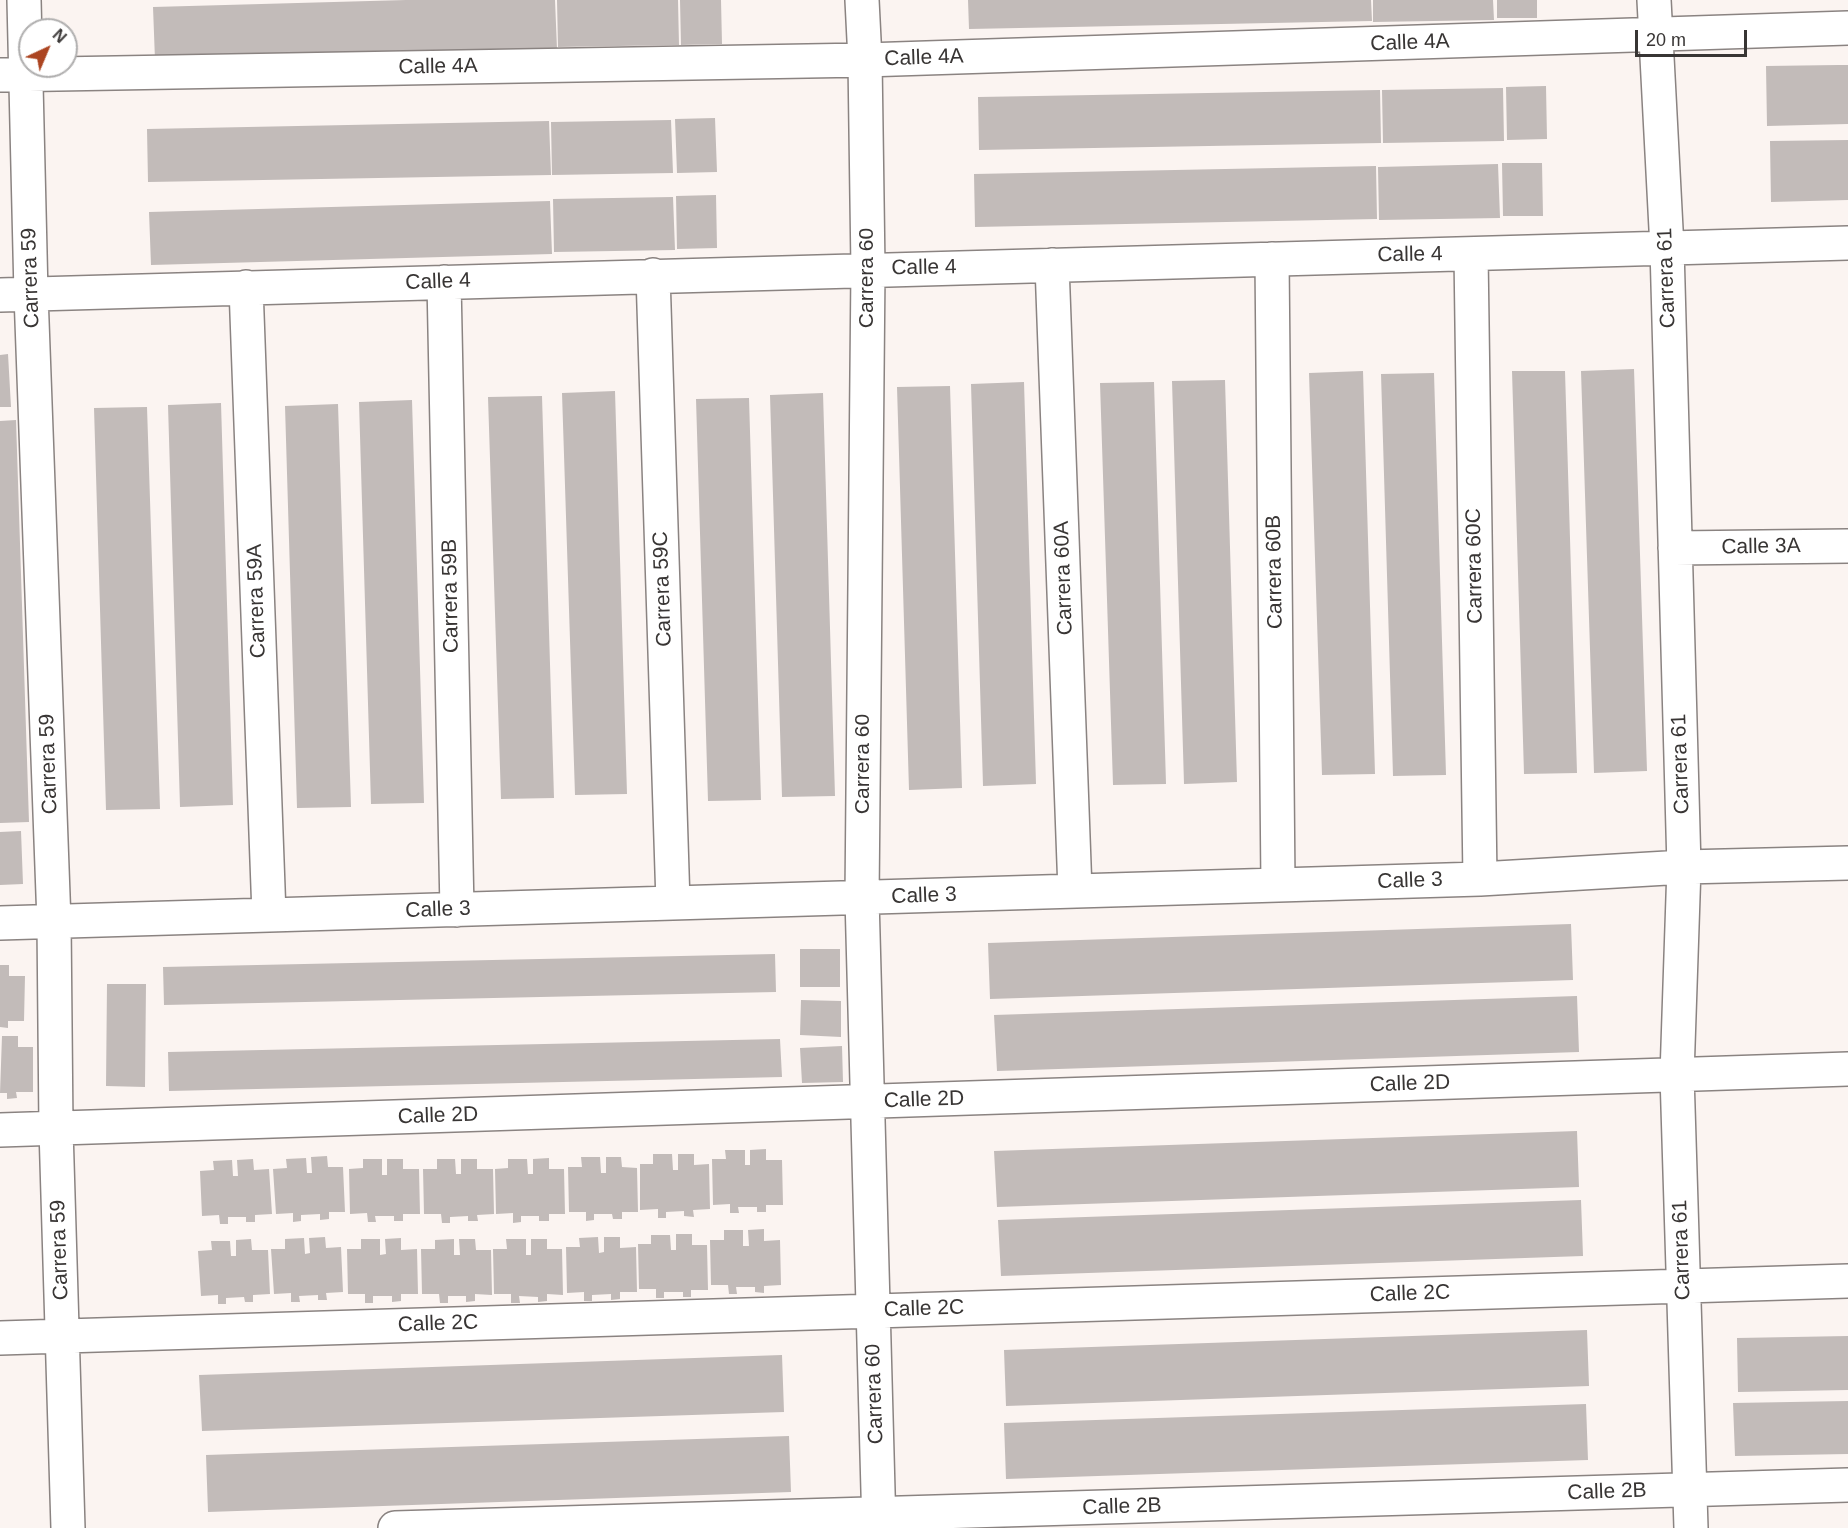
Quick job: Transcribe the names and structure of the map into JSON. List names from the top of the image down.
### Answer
{
  "streets": {
    "street": [
      "Calle 4A",
      "Calle 4",
      "Carrera 59",
      "Carrera 60",
      "Carrera 61",
      "Calle 3A",
      "Carrera 60C",
      "Carrera 60B",
      "Carrera 60A",
      "Carrera 59C",
      "Carrera 59B",
      "Carrera 59A",
      "Calle 3",
      "Calle 2D",
      "Calle 2C",
      "Calle 2B"
    ]
  },
  "crossings": [
    ["Calle 4A", "Carrera 59"],
    ["Calle 4A", "Carrera 60"],
    ["Calle 4A", "Carrera 61"],
    ["Calle 4", "Carrera 59"],
    ["Calle 4", "Carrera 60"],
    ["Calle 4", "Carrera 61"],
    ["Calle 4", "Carrera 60C"],
    ["Calle 4", "Carrera 60B"],
    ["Calle 4", "Carrera 60A"],
    ["Calle 4", "Carrera 59C"],
    ["Calle 4", "Carrera 59B"],
    ["Calle 4", "Carrera 59A"],
    ["Carrera 59", "Calle 3"],
    ["Carrera 59", "Calle 2D"],
    ["Carrera 59", "Calle 2C"],
    ["Carrera 60", "Calle 3"],
    ["Carrera 60", "Calle 2D"],
    ["Carrera 60", "Calle 2C"],
    ["Carrera 60", "Calle 2B"],
    ["Carrera 61", "Calle 3A"],
    ["Carrera 61", "Calle 3"],
    ["Carrera 61", "Calle 2D"],
    ["Carrera 61", "Calle 2C"],
    ["Carrera 61", "Calle 2B"],
    ["Carrera 60C", "Calle 3"],
    ["Carrera 60B", "Calle 3"],
    ["Carrera 60A", "Calle 3"],
    ["Carrera 59C", "Calle 3"],
    ["Carrera 59B", "Calle 3"],
    ["Carrera 59A", "Calle 3"]
  ],
  "scale_bar": "20 m",
  "north": "top right"
}
